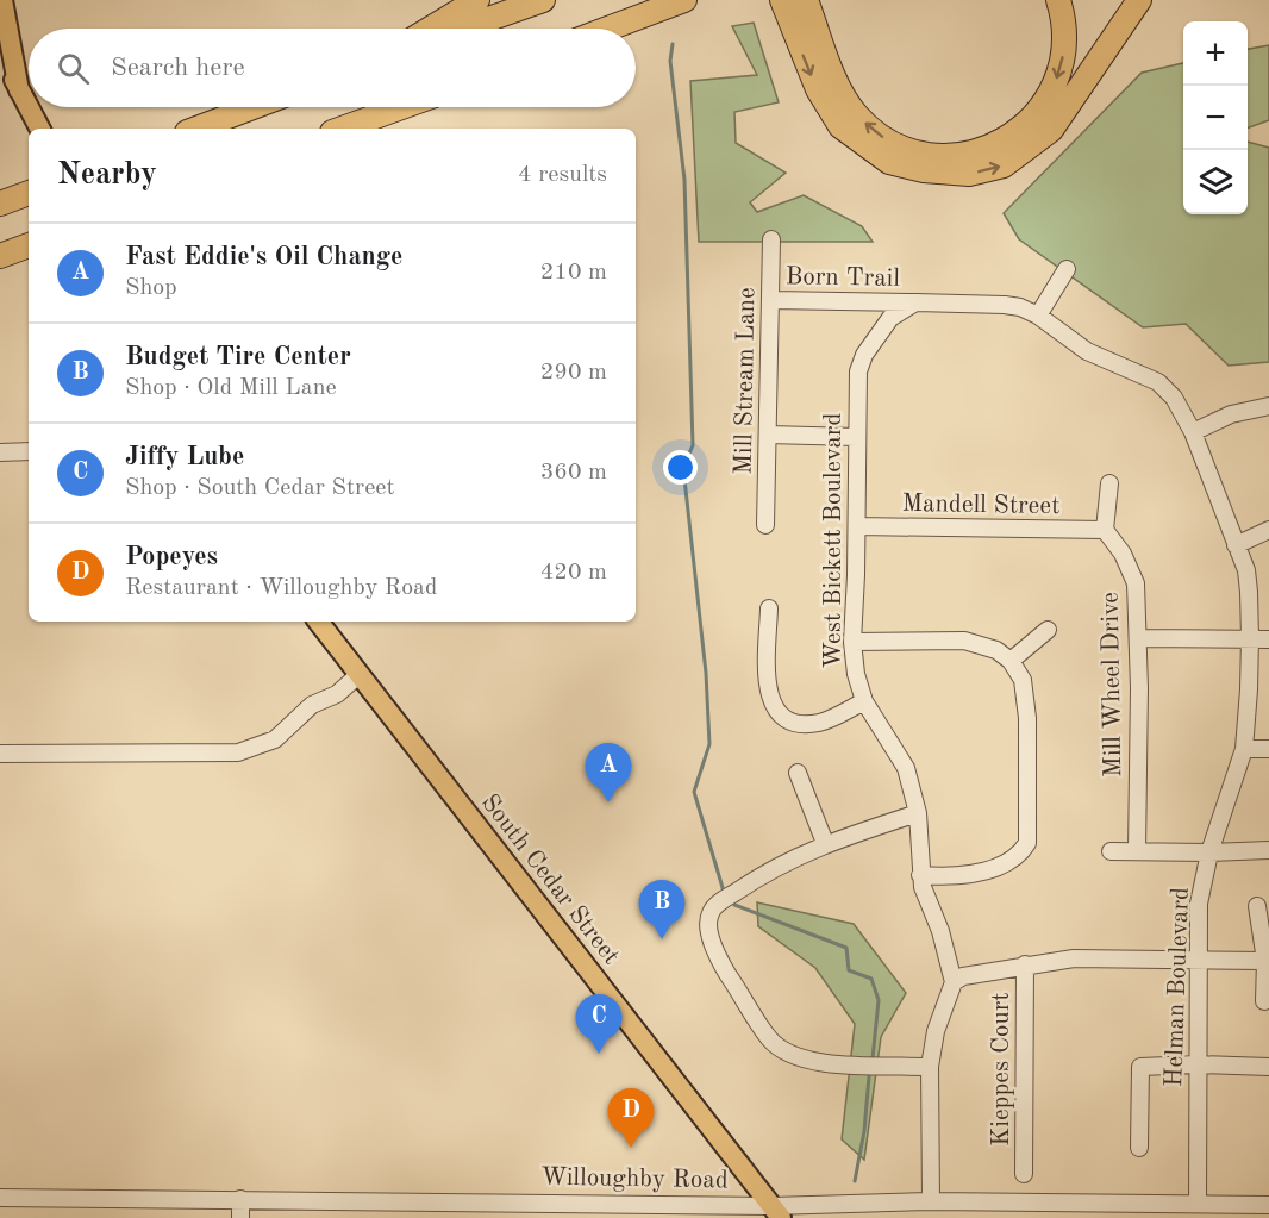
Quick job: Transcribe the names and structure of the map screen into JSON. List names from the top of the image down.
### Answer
{
  "streets": {
    "main road": ["South Cedar Street"],
    "street": [
      "Born Trail",
      "Mill Stream Lane",
      "Mandell Street",
      "West Bickett Boulevard",
      "Mill Wheel Drive",
      "Helman Boulevard",
      "Kieppes Court",
      "Willoughby Road"
    ]
  },
  "crossings": [
    ["Born Trail", "Mill Stream Lane"],
    ["Born Trail", "West Bickett Boulevard"],
    ["Mandell Street", "West Bickett Boulevard"],
    ["Mandell Street", "Mill Wheel Drive"],
    ["South Cedar Street", "Willoughby Road"],
    ["Helman Boulevard", "Willoughby Road"]
  ],
  "page": {
    "map_buttons": ["+", "−"],
    "search": "Search here",
    "heading": ["Nearby", "4 results"],
    "list": [
      {
        "mark": "A",
        "name": "Fast Eddie's Oil Change",
        "note": "Shop",
        "value": "210 m"
      },
      {
        "mark": "B",
        "name": "Budget Tire Center",
        "note": "Shop · Old Mill Lane",
        "value": "290 m"
      },
      {
        "mark": "C",
        "name": "Jiffy Lube",
        "note": "Shop · South Cedar Street",
        "value": "360 m"
      },
      {
        "mark": "D",
        "name": "Popeyes",
        "note": "Restaurant · Willoughby Road",
        "value": "420 m"
      }
    ],
    "pins": [
      "A",
      "B",
      "C",
      "D"
    ]
  }
}
